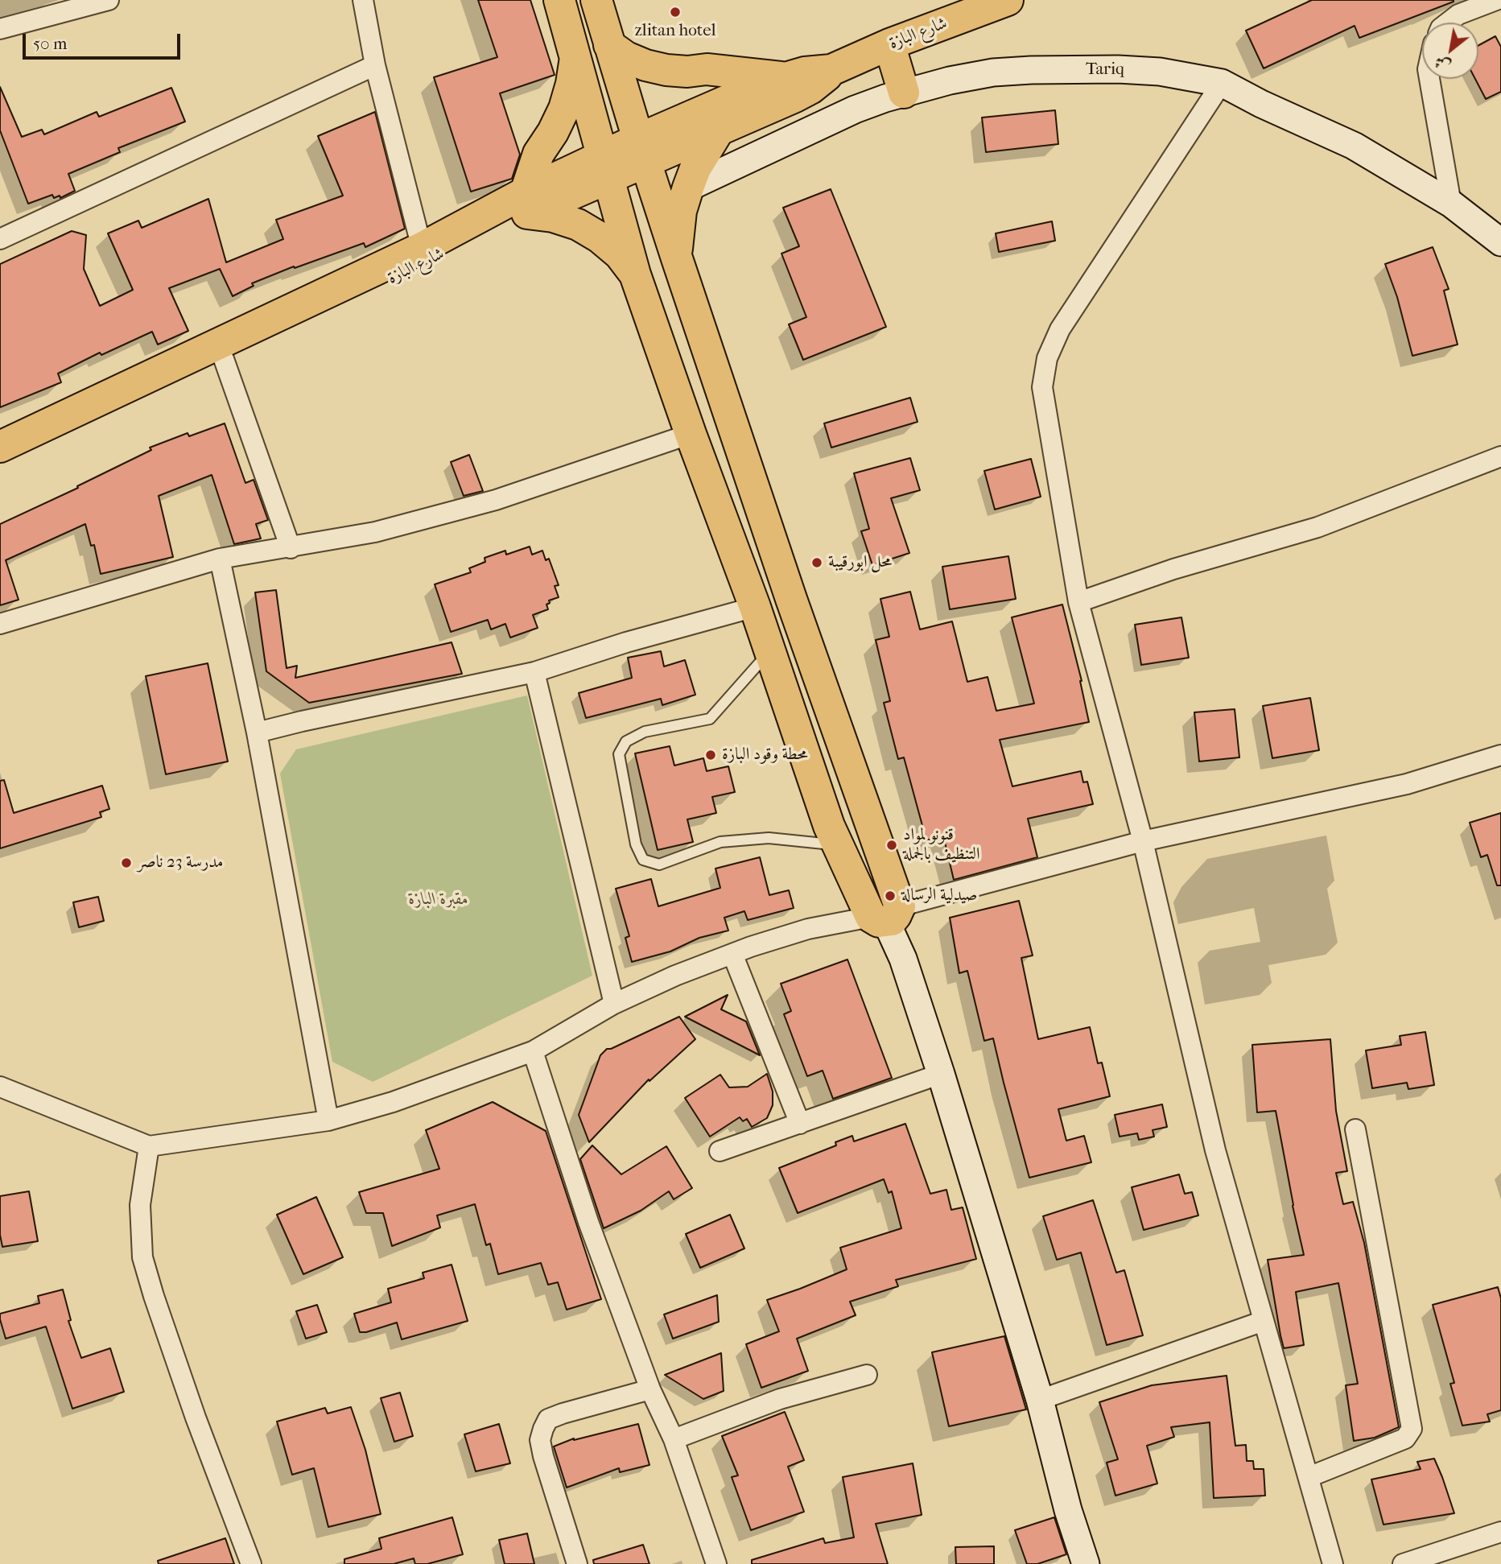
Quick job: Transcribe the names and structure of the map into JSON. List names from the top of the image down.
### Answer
{
  "streets": {
    "main road": ["شارع البازة", "Tariq"]
  },
  "parks": ["مقبرة البازة"],
  "places": [
    "zlitan hotel",
    "محل ابورقيبة",
    "محطة وقود البازة",
    "قنونو لمواد التنظيف بالجملة",
    "مدرسة 23 ناصر",
    "صيدلية الرسالة"
  ],
  "scale_bar": "50 m",
  "north": "bottom left"
}
